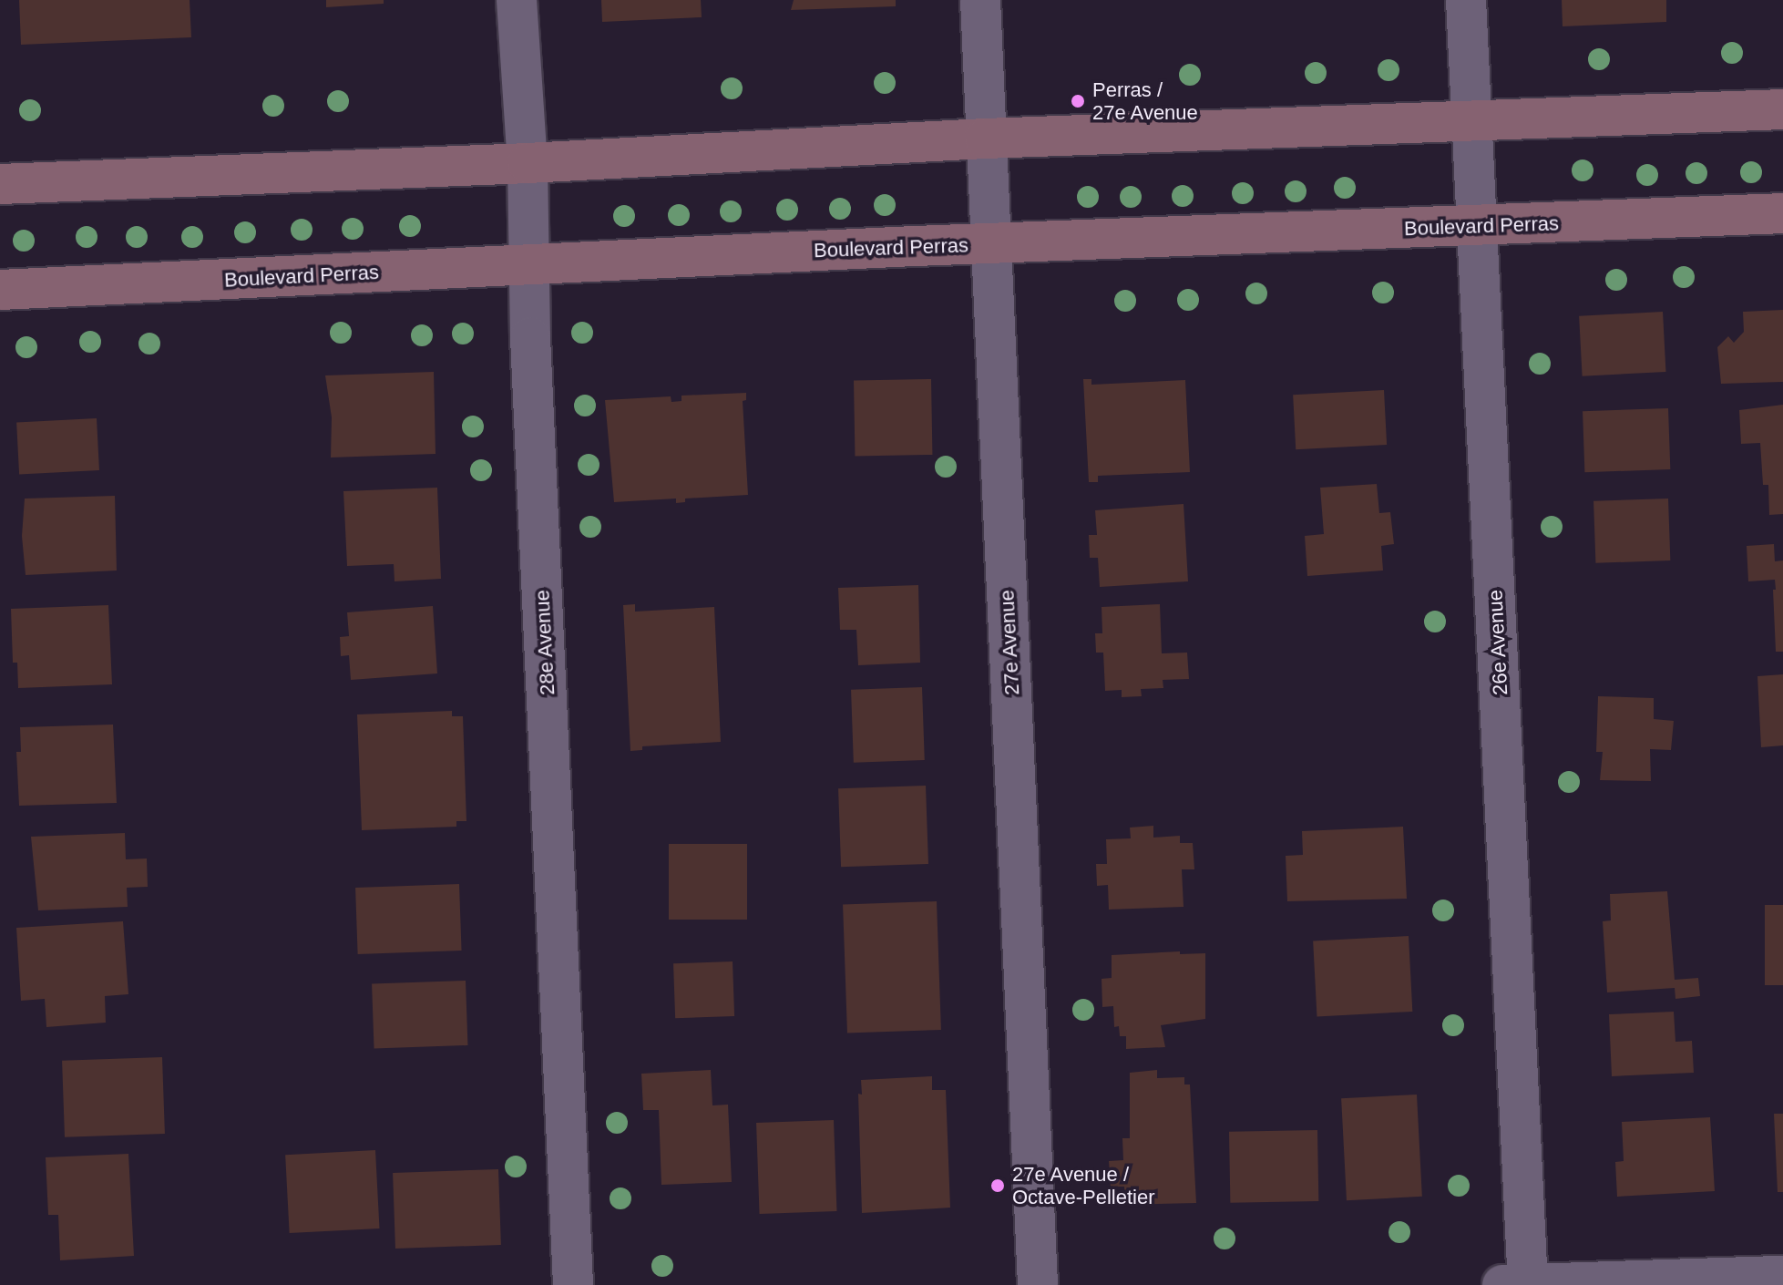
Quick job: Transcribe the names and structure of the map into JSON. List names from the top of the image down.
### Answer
{
  "streets": {
    "main road": ["Boulevard Perras"],
    "street": ["28e Avenue", "27e Avenue", "26e Avenue"]
  },
  "crossings": [
    ["Boulevard Perras", "28e Avenue"],
    ["Boulevard Perras", "27e Avenue"],
    ["Boulevard Perras", "26e Avenue"]
  ],
  "places": ["Perras / 27e Avenue", "27e Avenue / Octave-Pelletier"]
}
